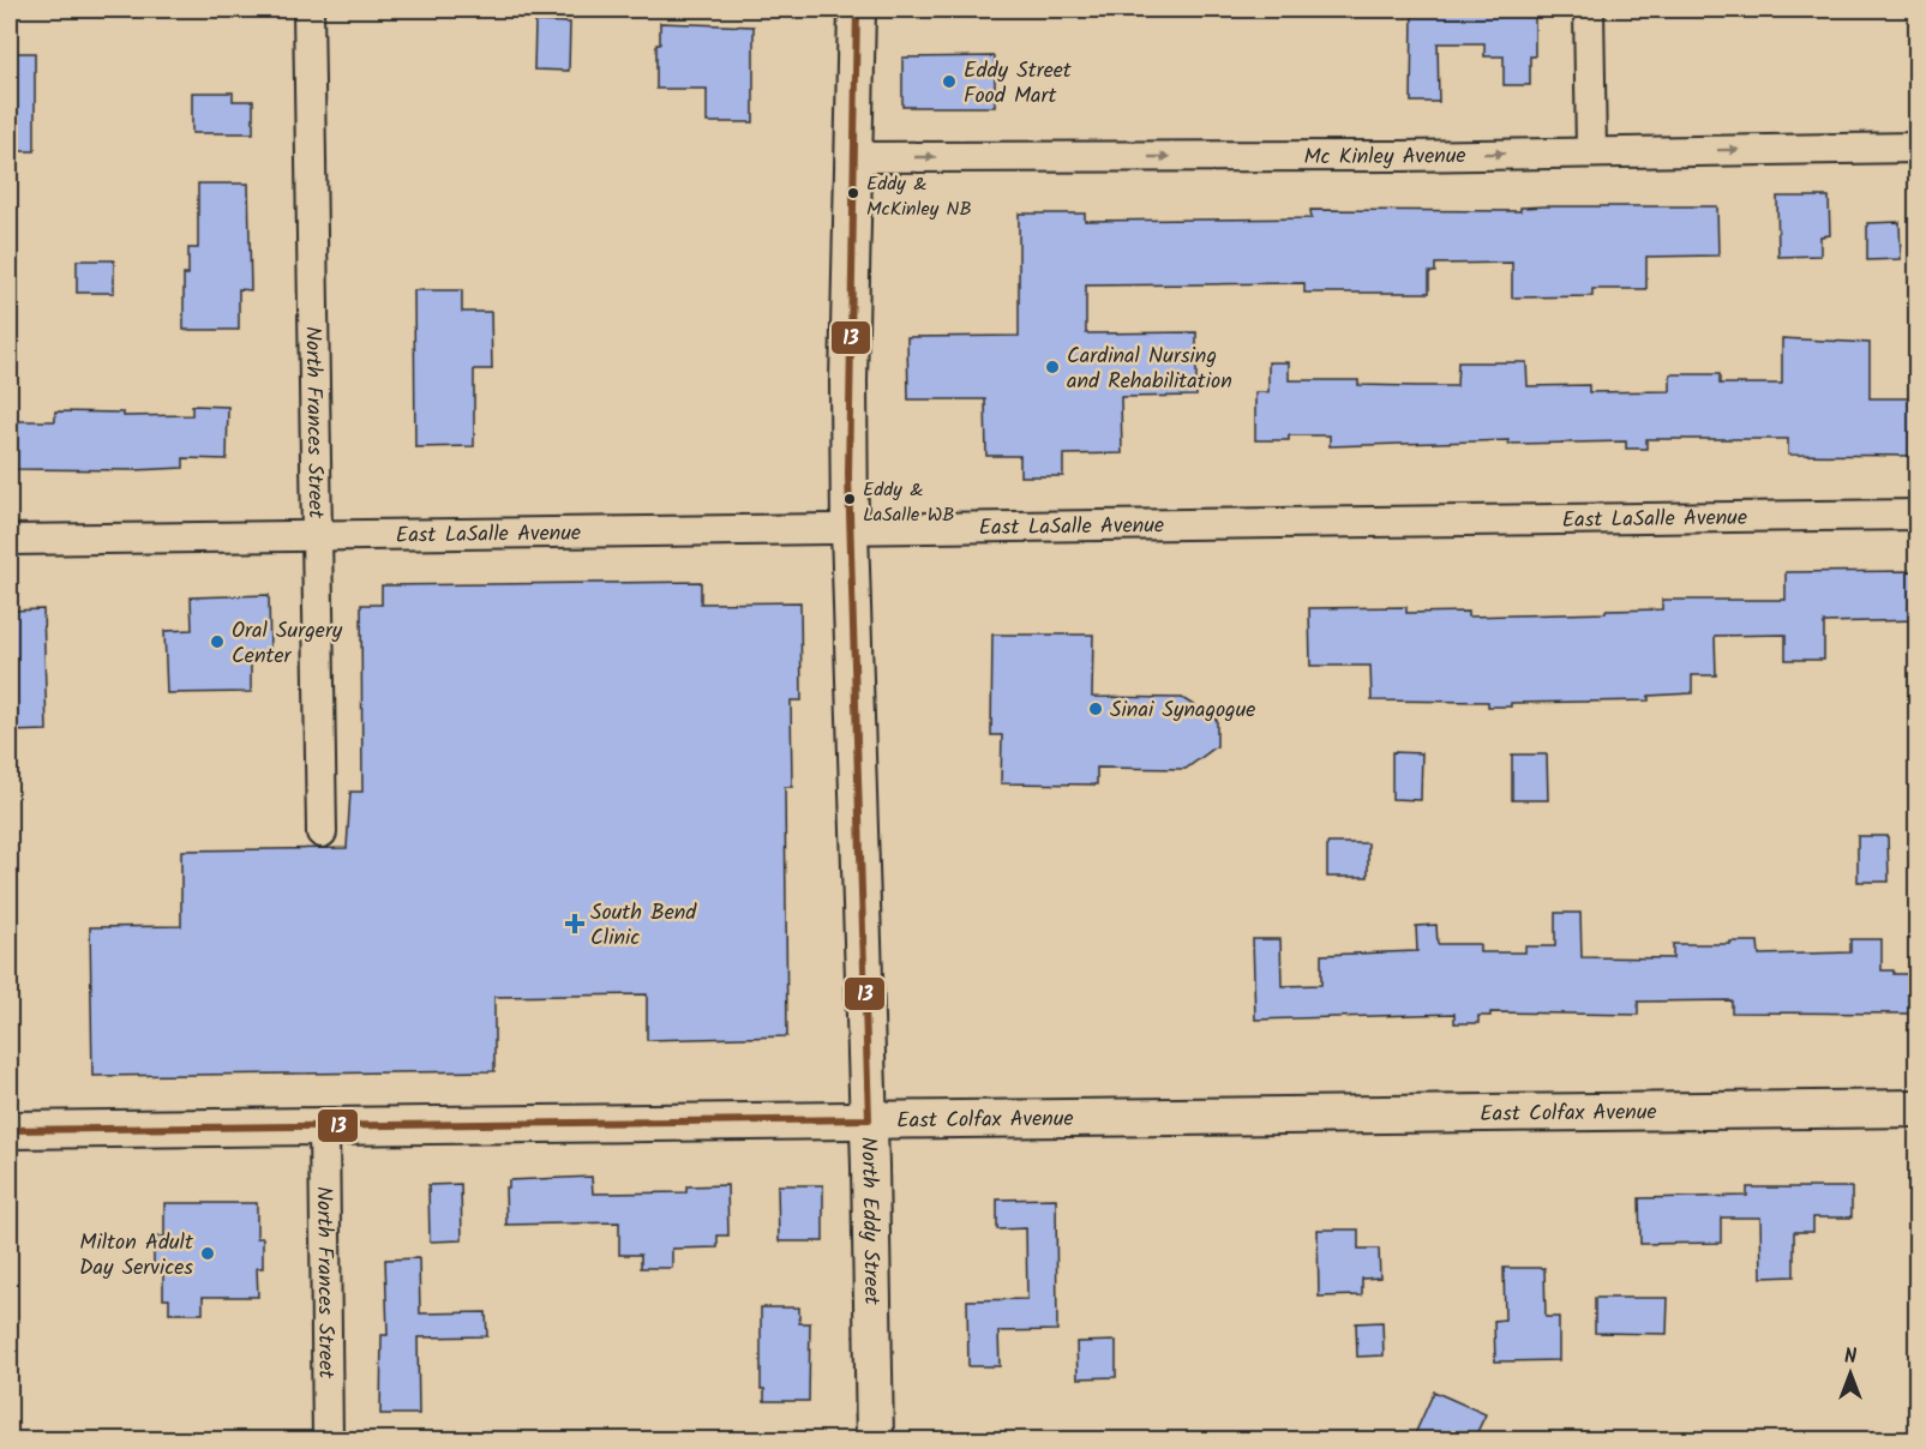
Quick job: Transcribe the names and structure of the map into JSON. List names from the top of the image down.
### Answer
{
  "streets": {
    "main road": ["East Colfax Avenue", "North Eddy Street"],
    "street": ["Mc Kinley Avenue", "North Frances Street", "East LaSalle Avenue"]
  },
  "crossings": [
    ["Mc Kinley Avenue", "North Eddy Street"],
    ["North Frances Street", "East LaSalle Avenue"],
    ["North Frances Street", "East Colfax Avenue"],
    ["East LaSalle Avenue", "North Eddy Street"],
    ["East Colfax Avenue", "North Eddy Street"]
  ],
  "one_way": ["Mc Kinley Avenue"],
  "places": {
    "other": [
      "Eddy Street Food Mart",
      "Eddy & McKinley NB",
      "Cardinal Nursing and Rehabilitation",
      "Eddy & LaSalle WB",
      "Oral Surgery Center",
      "Sinai Synagogue",
      "Milton Adult Day Services"
    ],
    "health": ["South Bend Clinic"]
  },
  "lines": ["transit line 13"],
  "north": "top"
}
